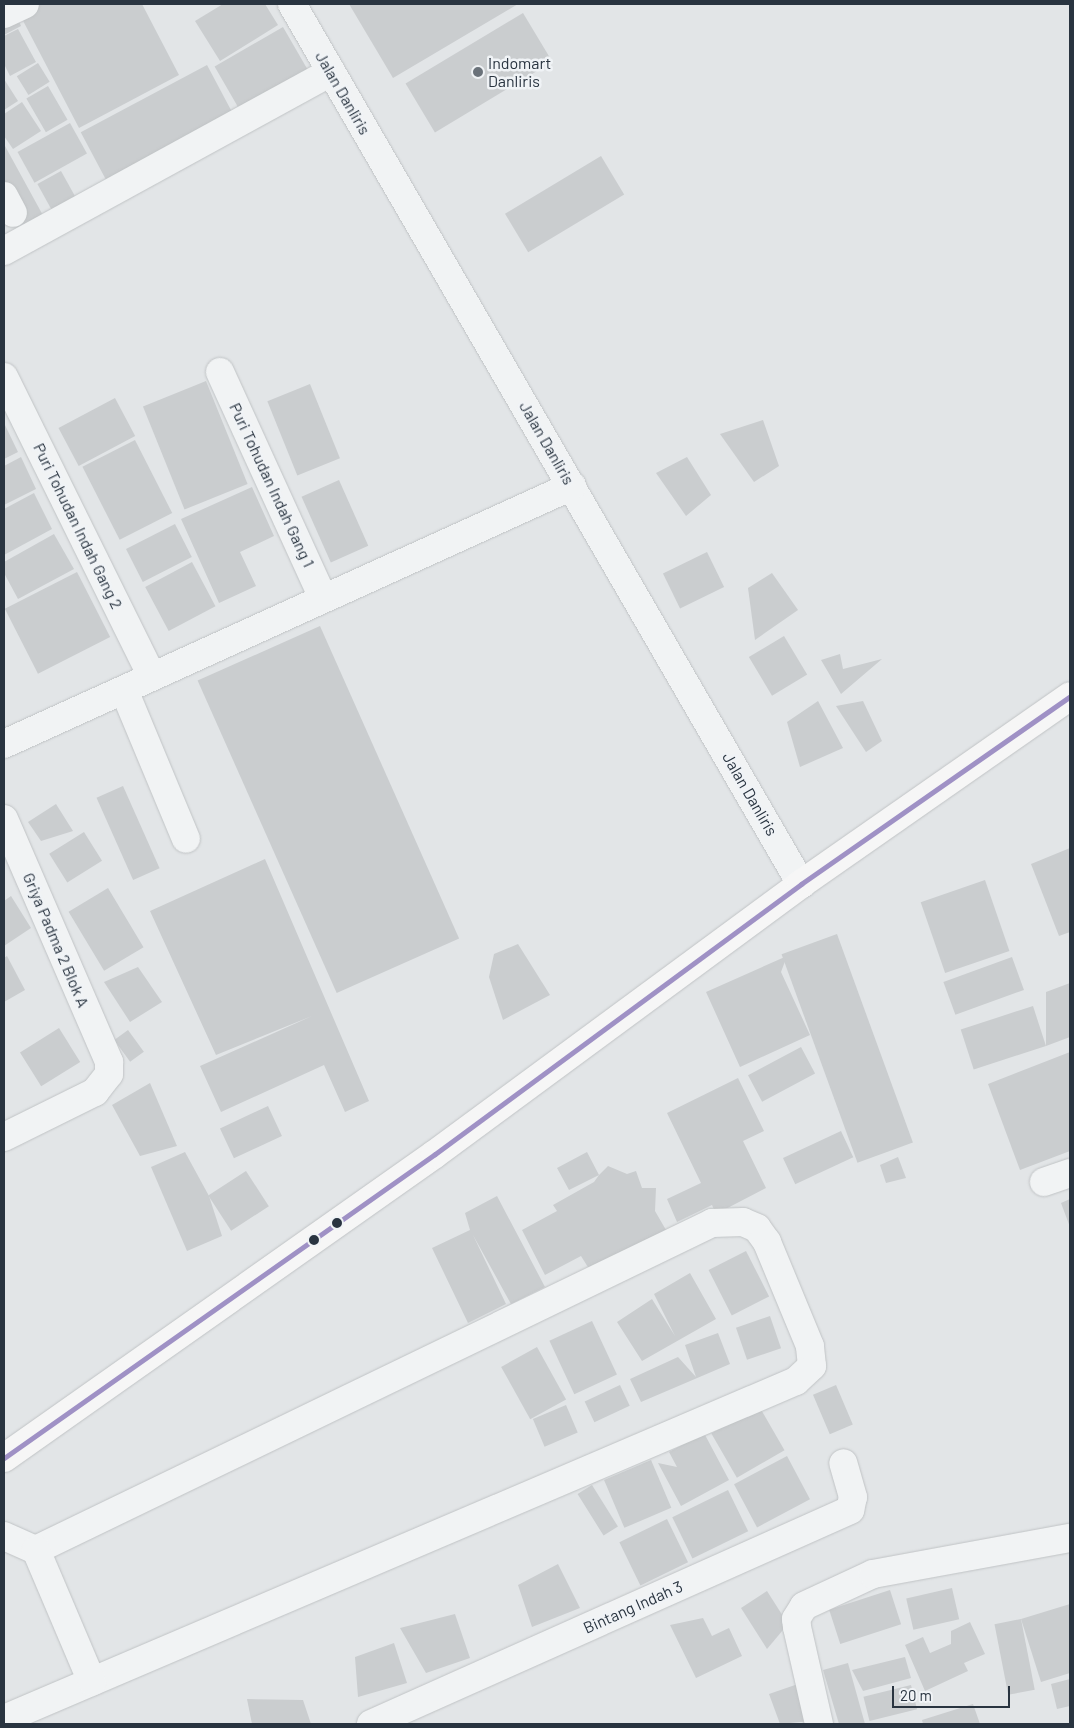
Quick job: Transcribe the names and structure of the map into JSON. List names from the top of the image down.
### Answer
{
  "streets": {
    "street": [
      "Jalan Danliris",
      "Puri Tohudan Indah Gang 1",
      "Puri Tohudan Indah Gang 2",
      "Griya Padma 2 Blok A",
      "Bintang Indah 3"
    ]
  },
  "places": ["Indomart Danliris"],
  "scale_bar": "20 m"
}
